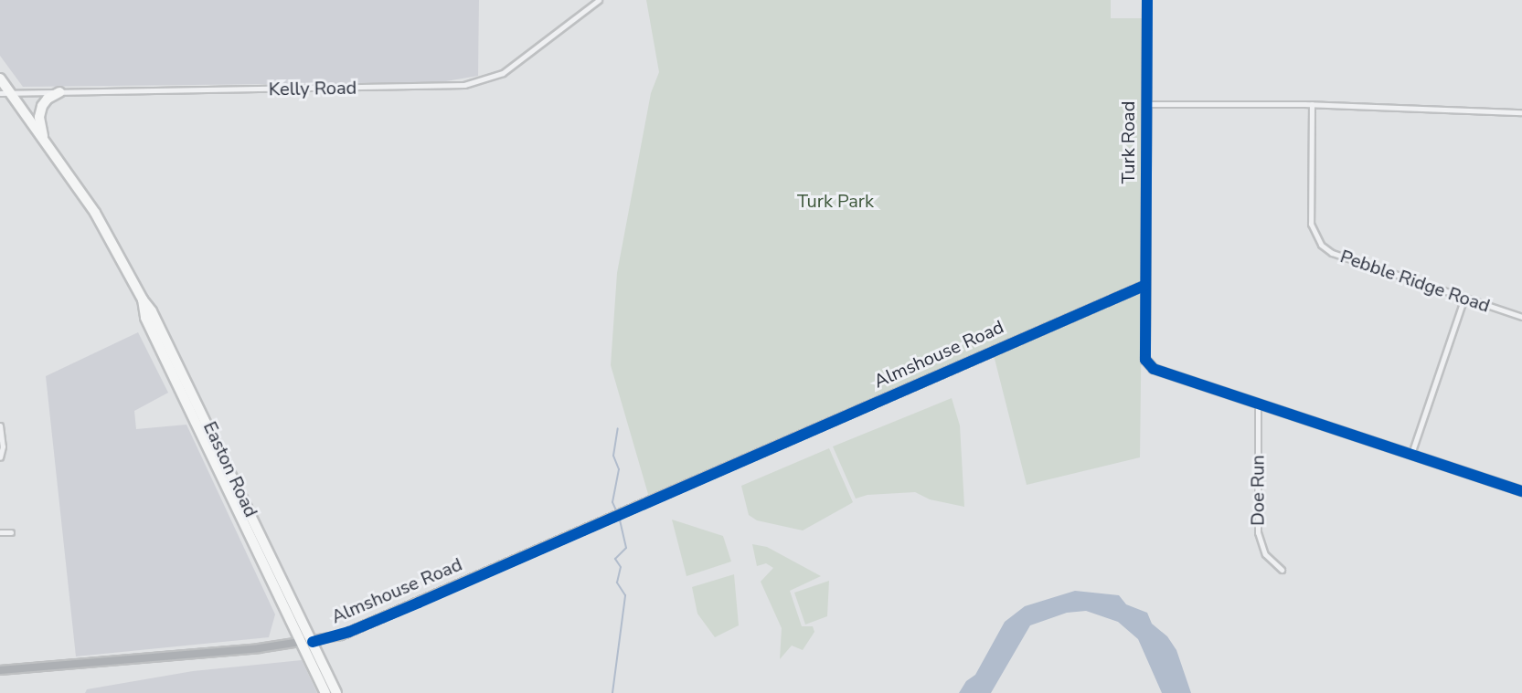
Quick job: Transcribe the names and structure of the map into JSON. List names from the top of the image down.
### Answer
{
  "streets": {
    "highway": ["Easton Road"],
    "street": [
      "Kelly Road",
      "Turk Road",
      "Pebble Ridge Road",
      "Almshouse Road",
      "Doe Run"
    ]
  },
  "crossings": [
    ["Kelly Road", "Easton Road"],
    ["Turk Road", "Almshouse Road"],
    ["Almshouse Road", "Easton Road"]
  ],
  "parks": ["Turk Park"]
}
